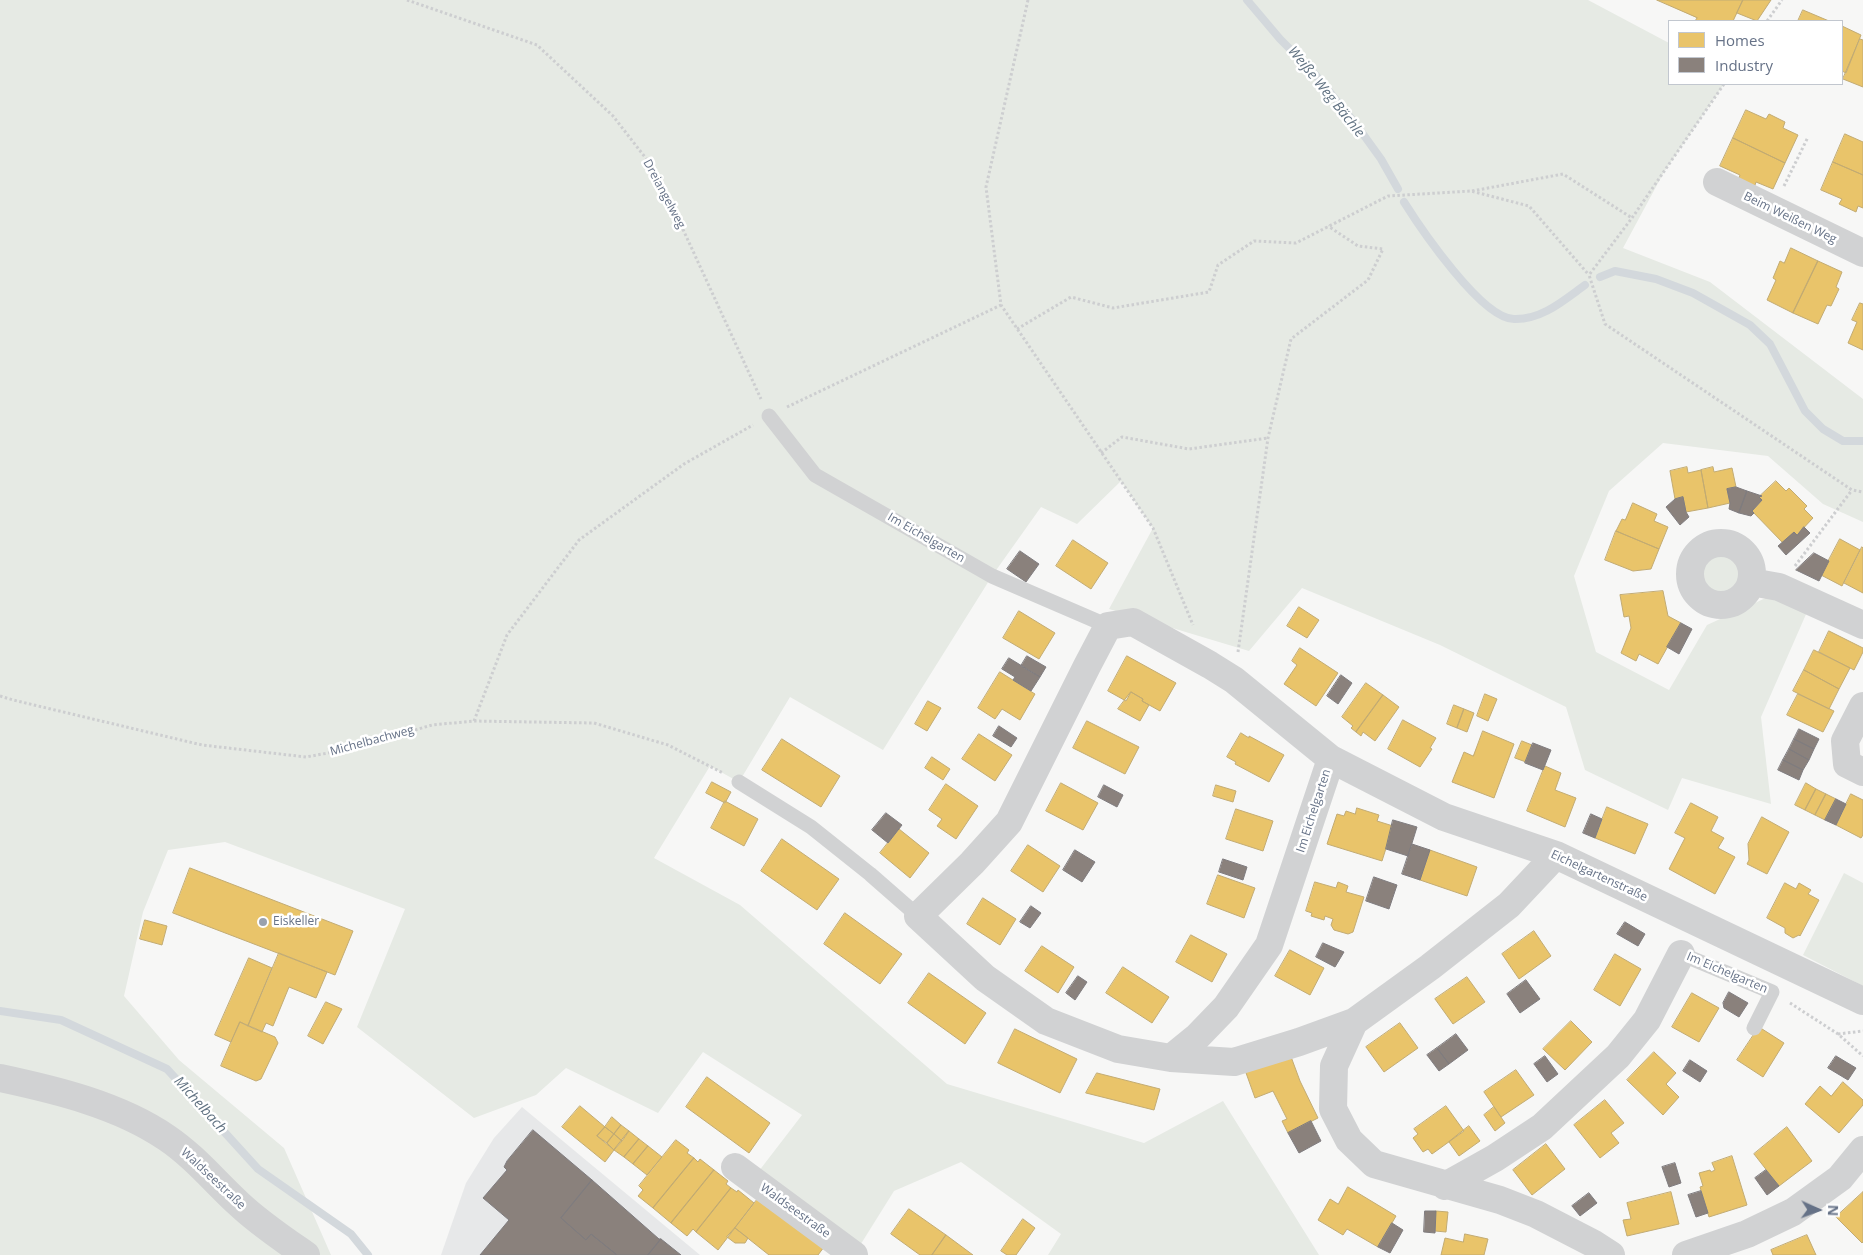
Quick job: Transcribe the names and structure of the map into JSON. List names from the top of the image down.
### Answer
{
  "streets": {
    "street": [
      "Beim Weißen Weg",
      "Im Eichelgarten",
      "Eichelgartenstraße",
      "Waldseestraße"
    ],
    "path": ["Dreiangelweg", "Michelbachweg"]
  },
  "crossings": [
    ["Dreiangelweg", "Im Eichelgarten"],
    ["Im Eichelgarten", "Eichelgartenstraße"]
  ],
  "water": ["Weiße Weg Bächle", "Michelbach"],
  "places": ["Eiskeller"],
  "legend": ["Homes", "Industry"],
  "north": "right"
}
